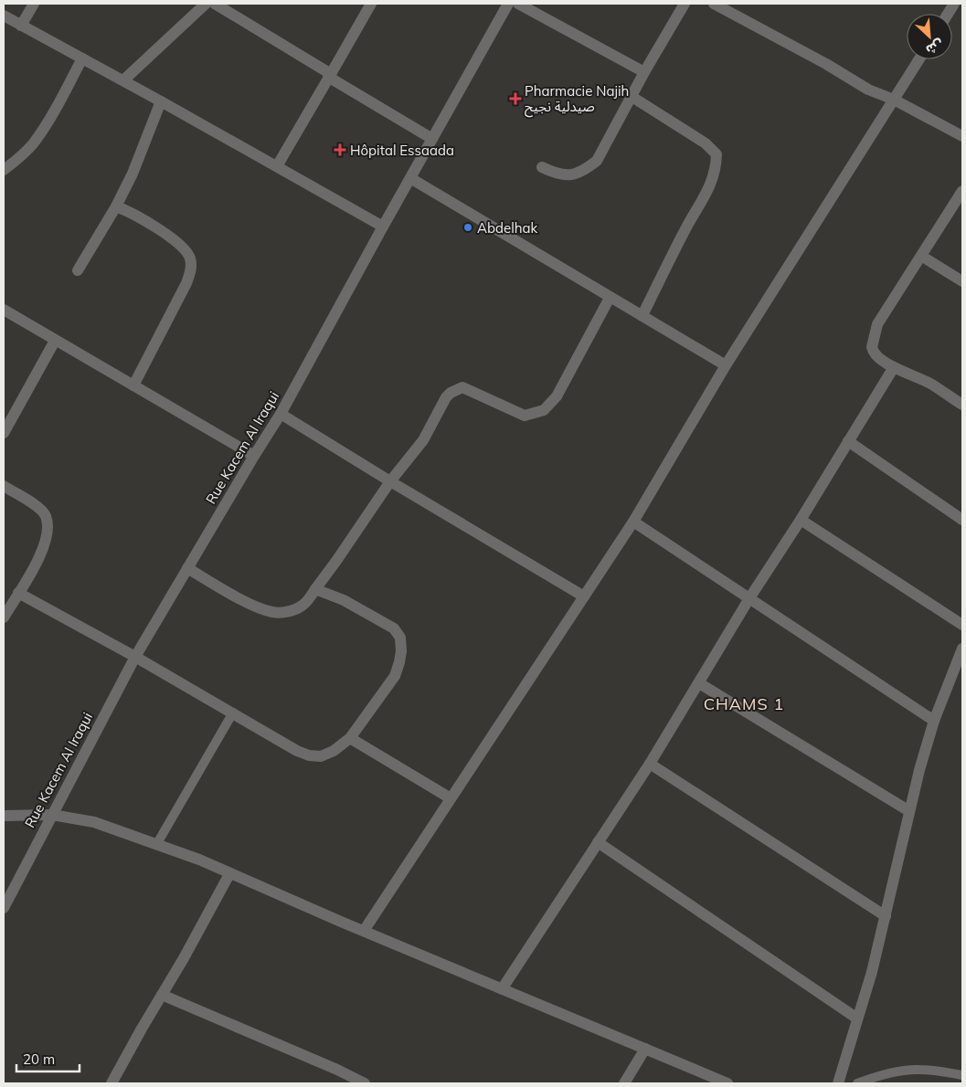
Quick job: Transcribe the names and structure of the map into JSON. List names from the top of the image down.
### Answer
{
  "streets": {
    "street": ["Rue Kacem Al Iraqui"]
  },
  "districts": ["CHAMS 1"],
  "places": {
    "health": ["Pharmacie Najih صيدلية نجيح", "Hôpital Essaada"],
    "other": ["Abdelhak"]
  },
  "scale_bar": "20 m",
  "north": "bottom right"
}
